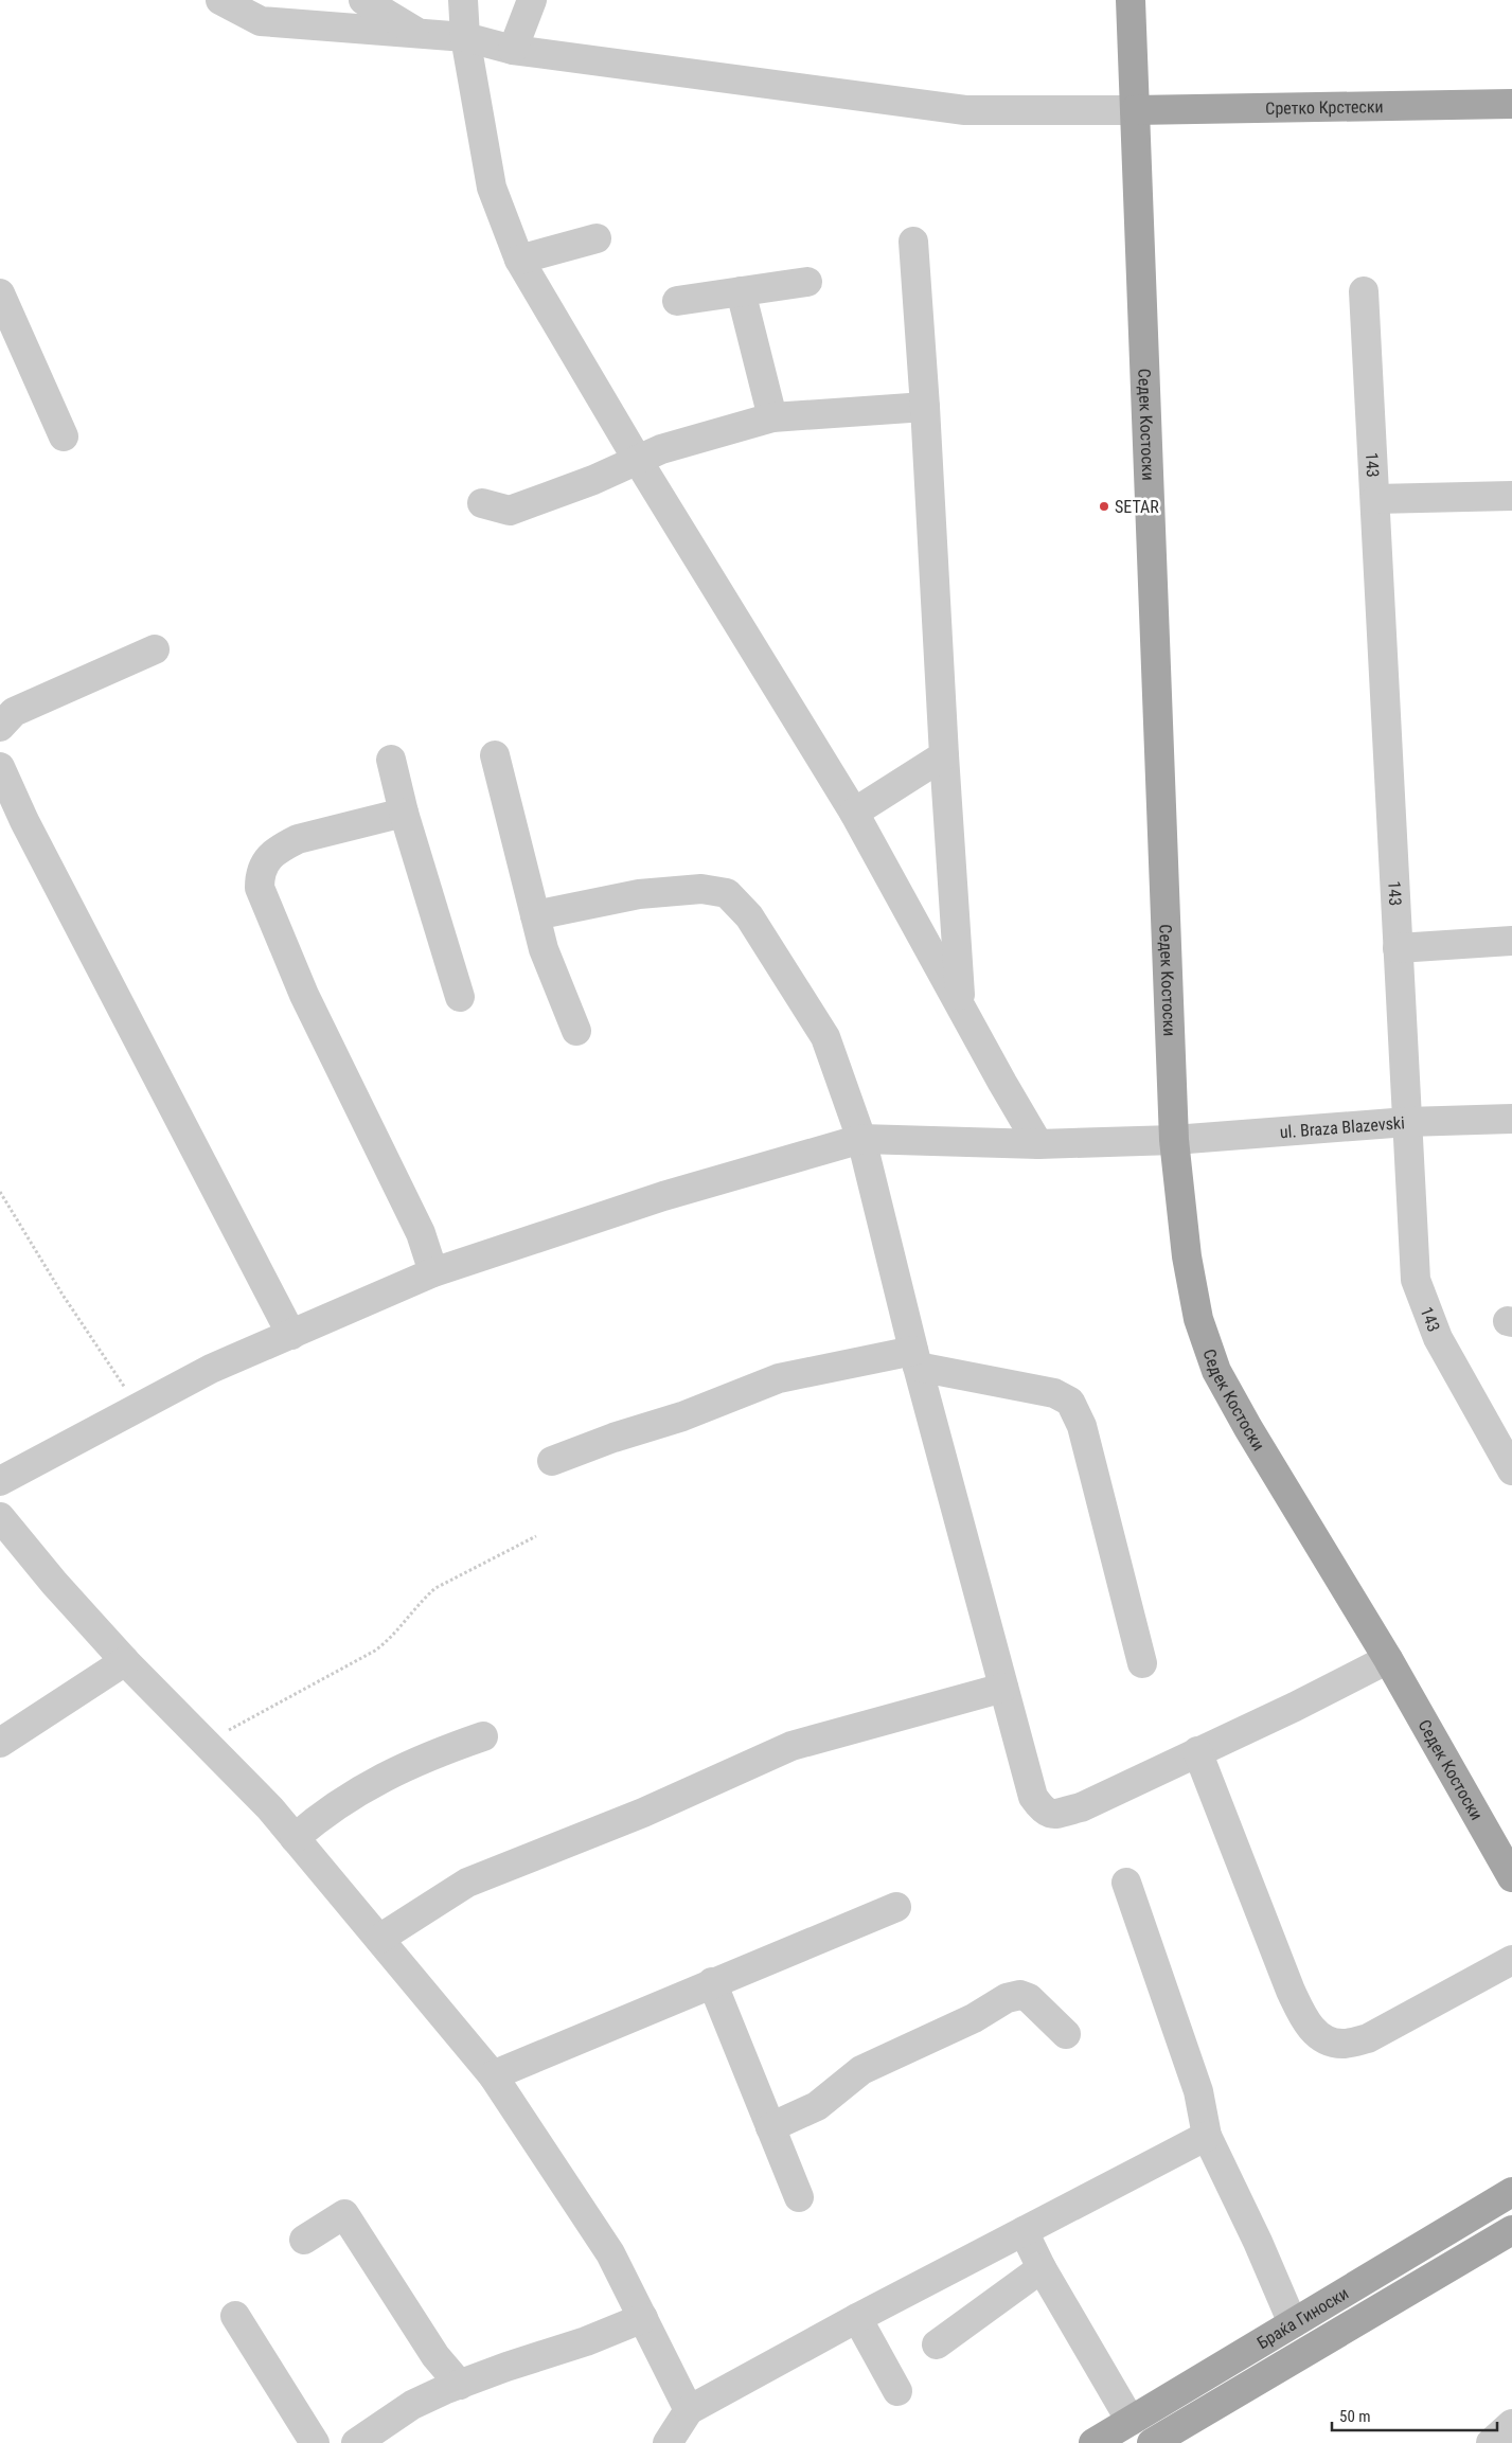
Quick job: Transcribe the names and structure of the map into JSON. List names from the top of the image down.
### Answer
{
  "streets": {
    "main road": ["Сретко Крстески", "Седек Костоски", "Браќа Гиноски"],
    "street": ["143", "ul. Braza Blazevski"]
  },
  "crossings": [
    ["Сретко Крстески", "Седек Костоски"],
    ["Седек Костоски", "ul. Braza Blazevski"],
    ["143", "ul. Braza Blazevski"]
  ],
  "places": ["SETAR"],
  "scale_bar": "50 m"
}
